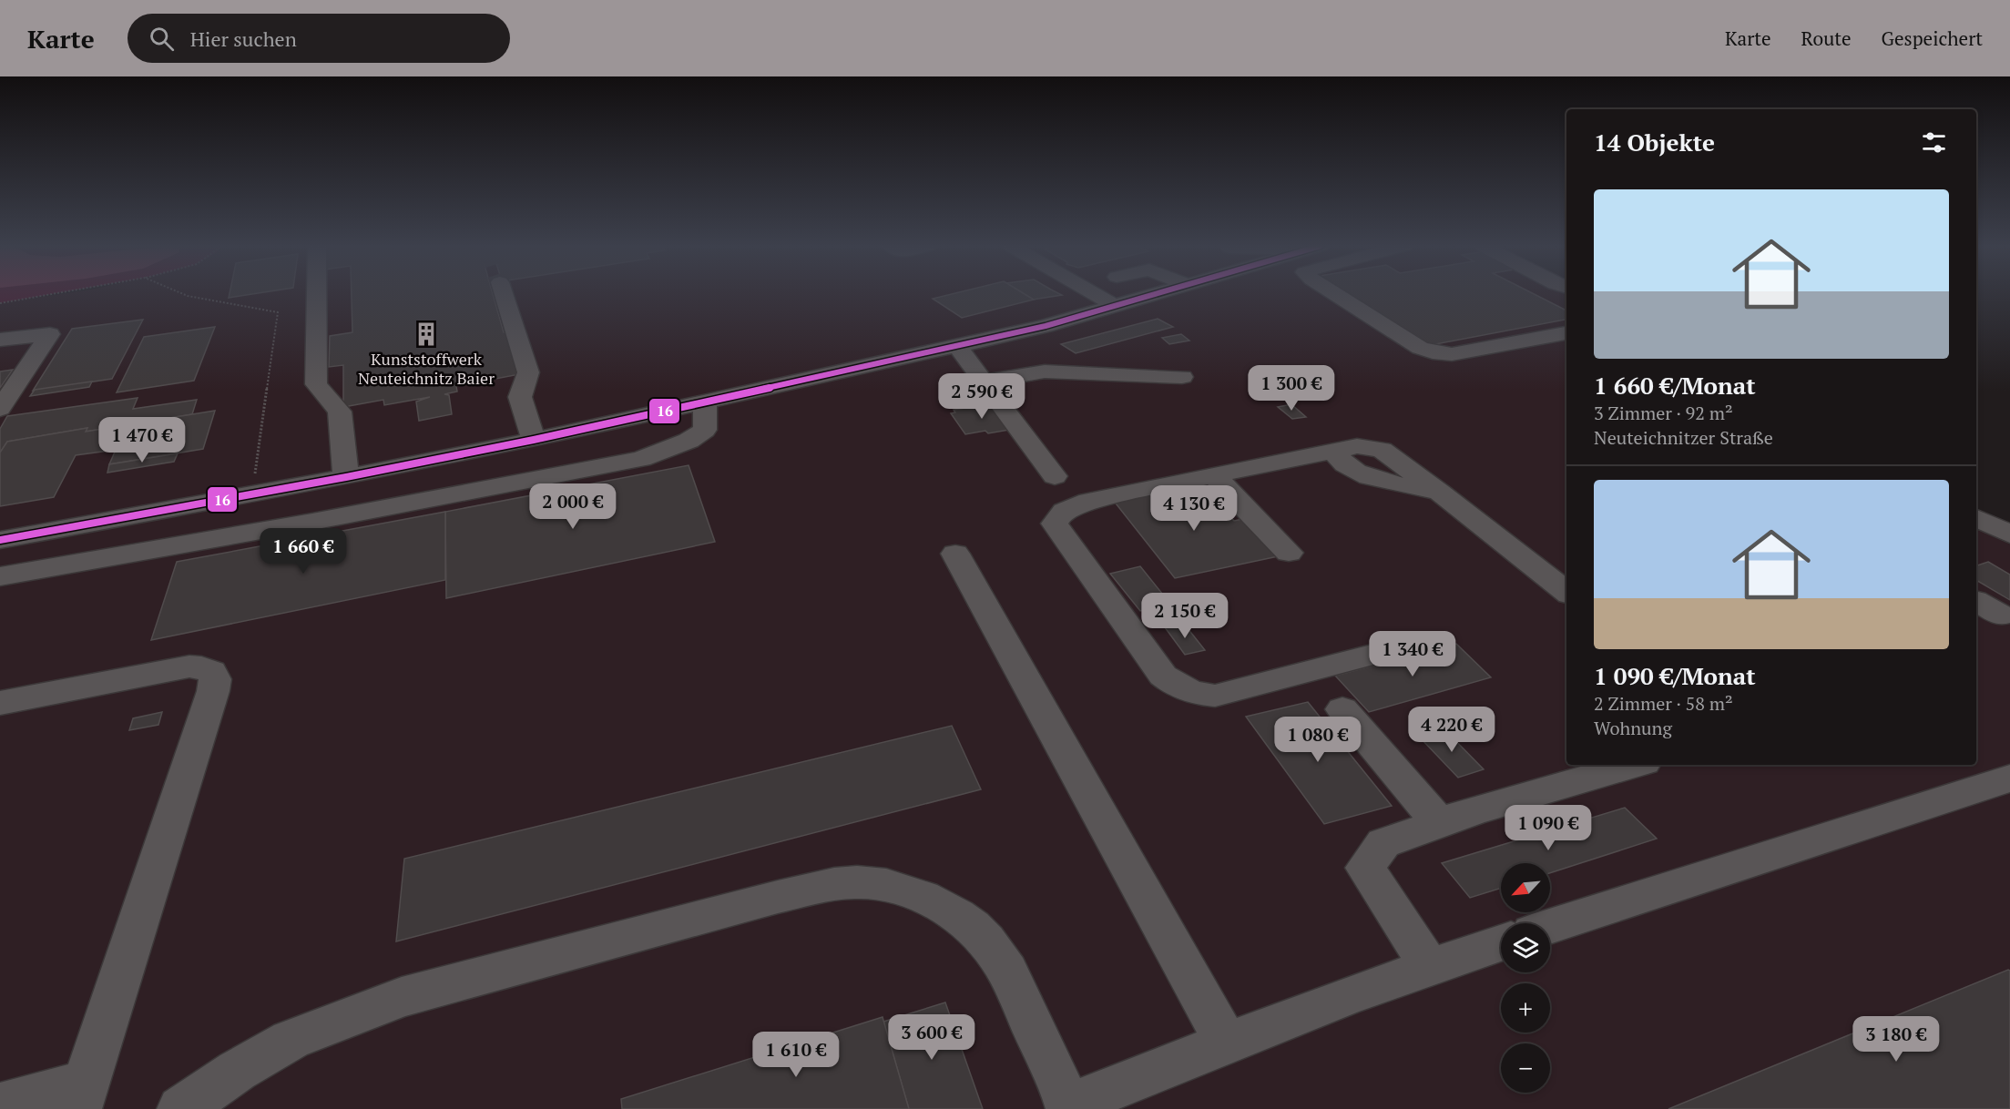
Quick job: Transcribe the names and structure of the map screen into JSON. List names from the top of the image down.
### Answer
{
  "places": {
    "building": ["Kunststoffwerk Neuteichnitz Baier"]
  },
  "lines": ["transit line 16"],
  "north": "bottom left",
  "page": {
    "header": "Karte",
    "search": "Hier suchen",
    "nav": ["Karte", "Route", "Gespeichert"],
    "heading": "14 Objekte",
    "list": [
      {
        "name": "1 660 €/Monat",
        "note": "3 Zimmer · 92 m² · Neuteichnitzer Straße"
      },
      {
        "name": "1 090 €/Monat",
        "note": "2 Zimmer · 58 m² · Wohnung"
      }
    ],
    "price": [
      "1 300 €",
      "2 590 €",
      "1 470 €",
      "2 000 €",
      "4 130 €",
      "1 660 €",
      "2 150 €",
      "1 340 €",
      "4 220 €",
      "1 080 €",
      "1 090 €",
      "3 600 €",
      "3 180 €",
      "1 610 €"
    ],
    "map_buttons": ["+", "−"]
  }
}
